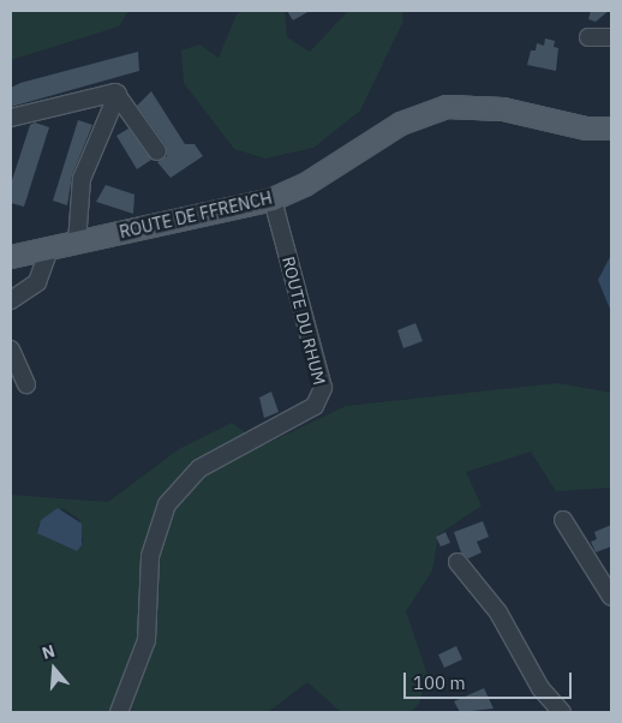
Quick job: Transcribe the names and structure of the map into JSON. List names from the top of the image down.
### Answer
{
  "streets": {
    "main road": ["ROUTE DE FFRENCH"],
    "street": ["ROUTE DU RHUM"]
  },
  "crossings": [
    ["ROUTE DE FFRENCH", "ROUTE DU RHUM"]
  ],
  "scale_bar": "100 m",
  "north": "top"
}
